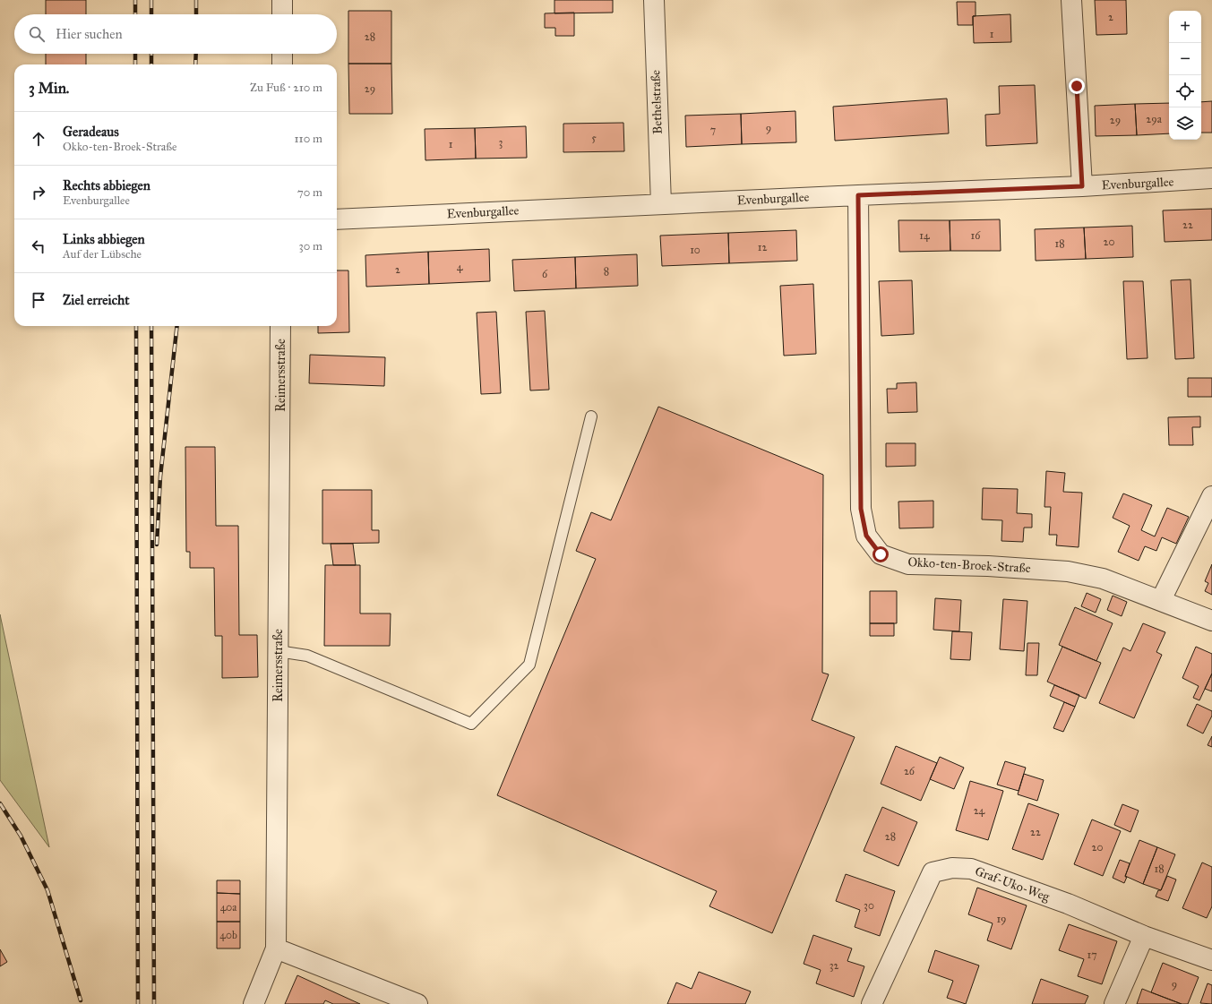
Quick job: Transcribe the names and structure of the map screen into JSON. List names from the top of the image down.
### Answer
{
  "streets": {
    "street": [
      "Bethelstraße",
      "Evenburgallee",
      "Reimersstraße",
      "Okko-ten-Broek-Straße",
      "Graf-Uko-Weg"
    ]
  },
  "crossings": [
    ["Bethelstraße", "Evenburgallee"],
    ["Evenburgallee", "Okko-ten-Broek-Straße"]
  ],
  "house_numbers": [
    "2",
    "1",
    "28",
    "29",
    "29a",
    "29",
    "9",
    "7",
    "5",
    "3",
    "1",
    "22",
    "14",
    "16",
    "20",
    "18",
    "12",
    "10",
    "4",
    "2",
    "8",
    "6",
    "26",
    "24",
    "22",
    "28",
    "20",
    "18",
    "30",
    "40a",
    "19",
    "40b",
    "17",
    "32",
    "9"
  ],
  "page": {
    "map_buttons": ["+", "−"],
    "search": "Hier suchen",
    "heading": ["3 Min.", "Zu Fuß · 210 m"],
    "list": [
      ["Geradeaus", "Okko-ten-Broek-Straße", "110 m"],
      ["Rechts abbiegen", "Evenburgallee", "70 m"],
      ["Links abbiegen", "Auf der Lübsche", "30 m"],
      "Ziel erreicht"
    ]
  }
}
